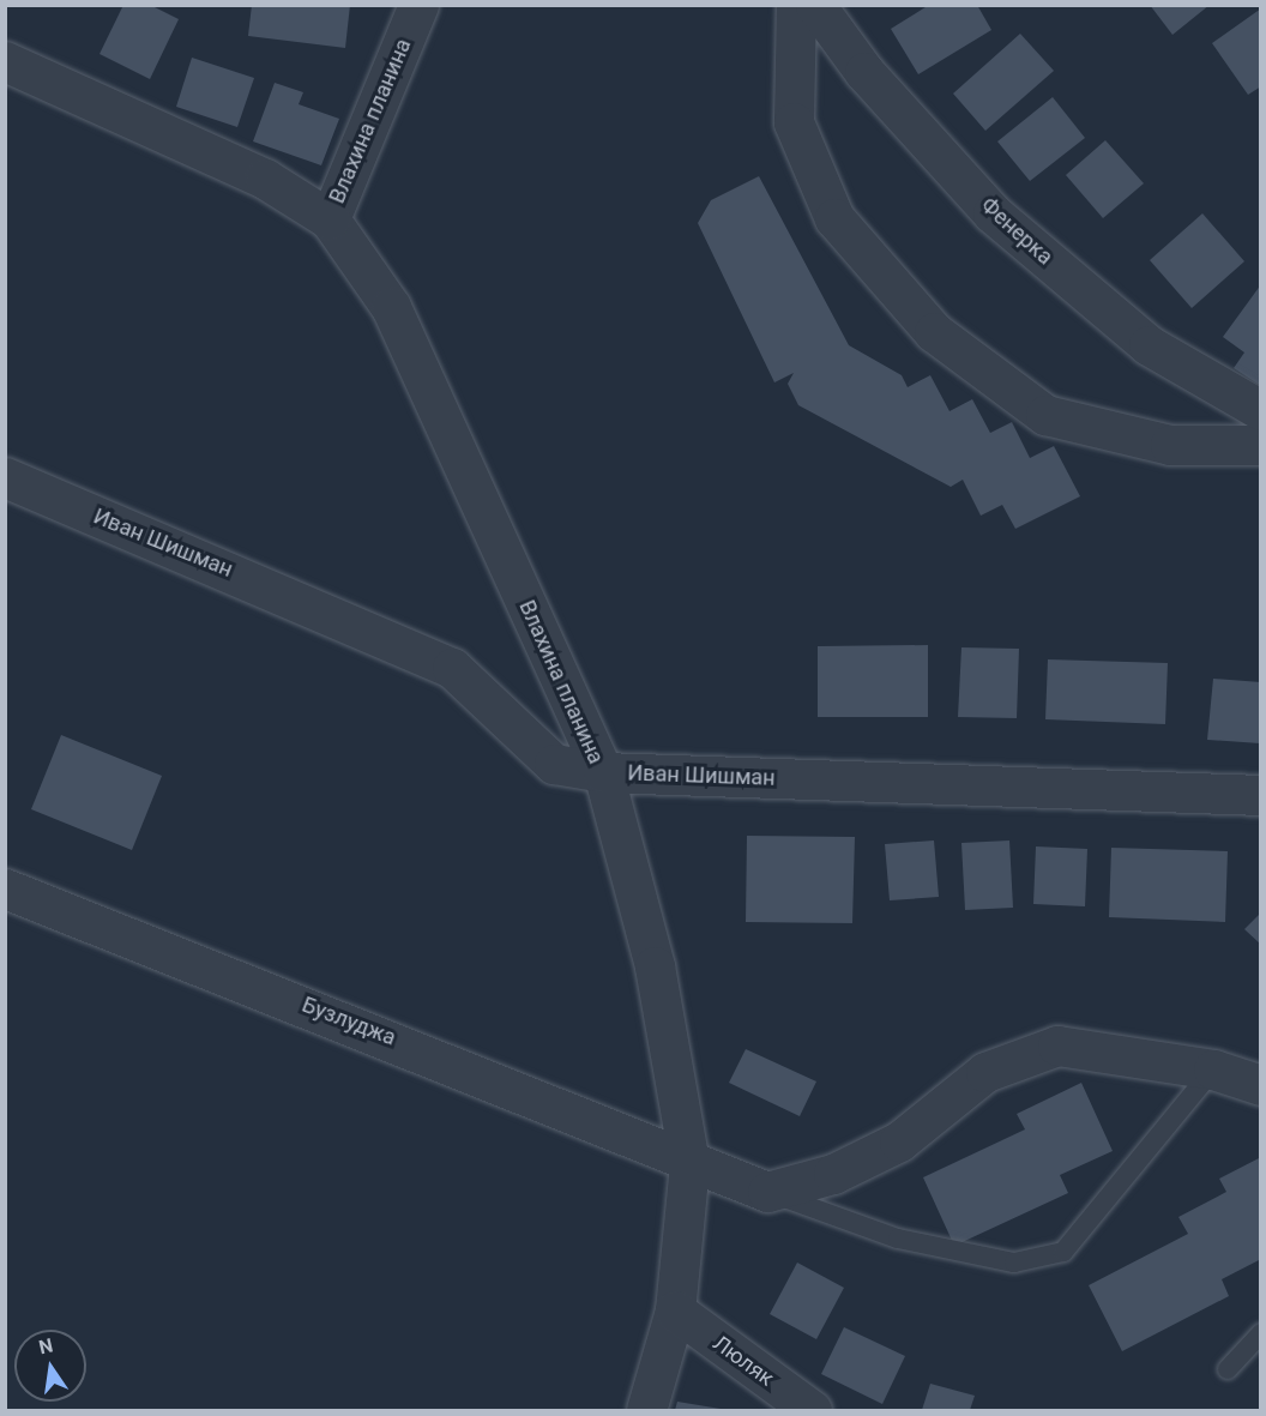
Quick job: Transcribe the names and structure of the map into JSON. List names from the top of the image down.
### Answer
{
  "streets": {
    "street": [
      "Влахина планина",
      "Фенерка",
      "Иван Шишман",
      "Бузлуджа",
      "Люляк"
    ]
  },
  "crossings": [
    ["Влахина планина", "Иван Шишман"],
    ["Влахина планина", "Бузлуджа"],
    ["Влахина планина", "Люляк"]
  ],
  "north": "top"
}
